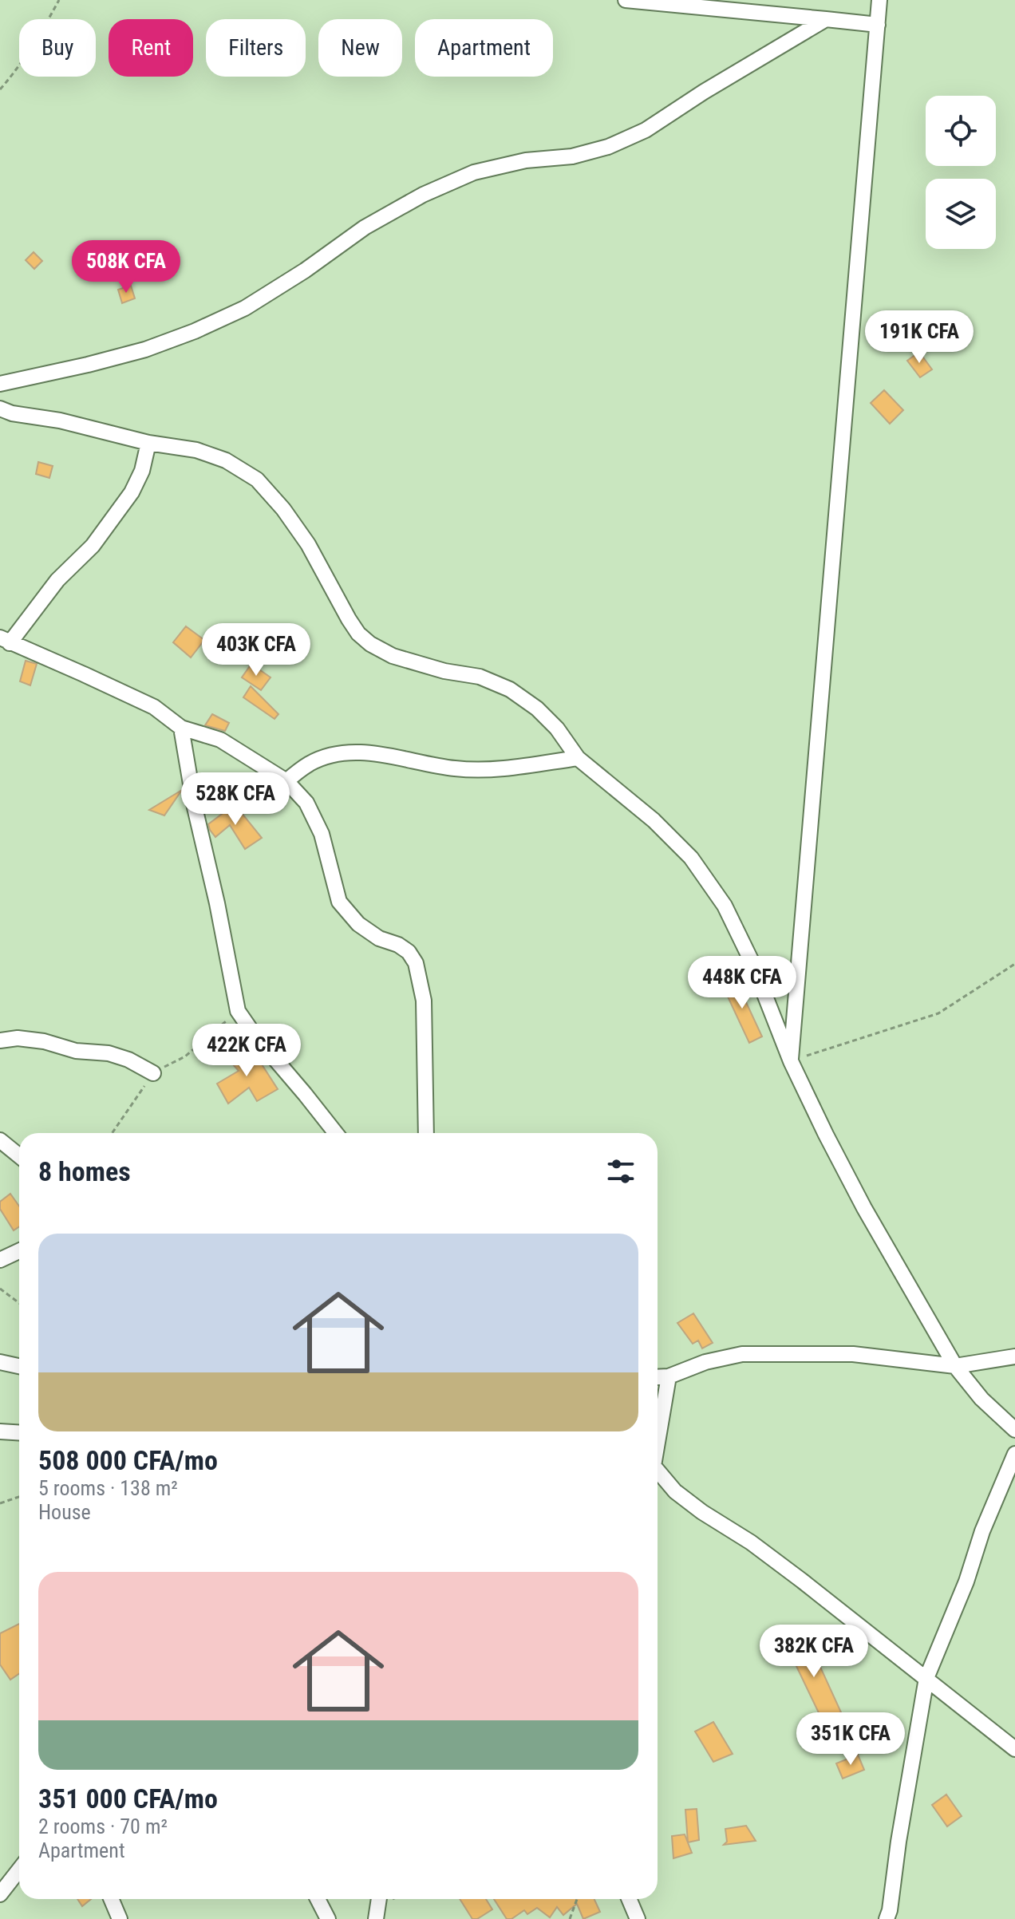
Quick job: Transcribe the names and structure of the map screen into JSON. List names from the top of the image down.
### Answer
{
  "page": {
    "chip": [
      "Buy",
      "Rent",
      "Filters",
      "New",
      "Apartment"
    ],
    "price": [
      "508K CFA",
      "191K CFA",
      "403K CFA",
      "528K CFA",
      "448K CFA",
      "422K CFA",
      "382K CFA",
      "351K CFA"
    ],
    "heading": "8 homes",
    "list": [
      {
        "name": "508 000 CFA/mo",
        "note": "5 rooms · 138 m² · House"
      },
      {
        "name": "351 000 CFA/mo",
        "note": "2 rooms · 70 m² · Apartment"
      }
    ]
  }
}
